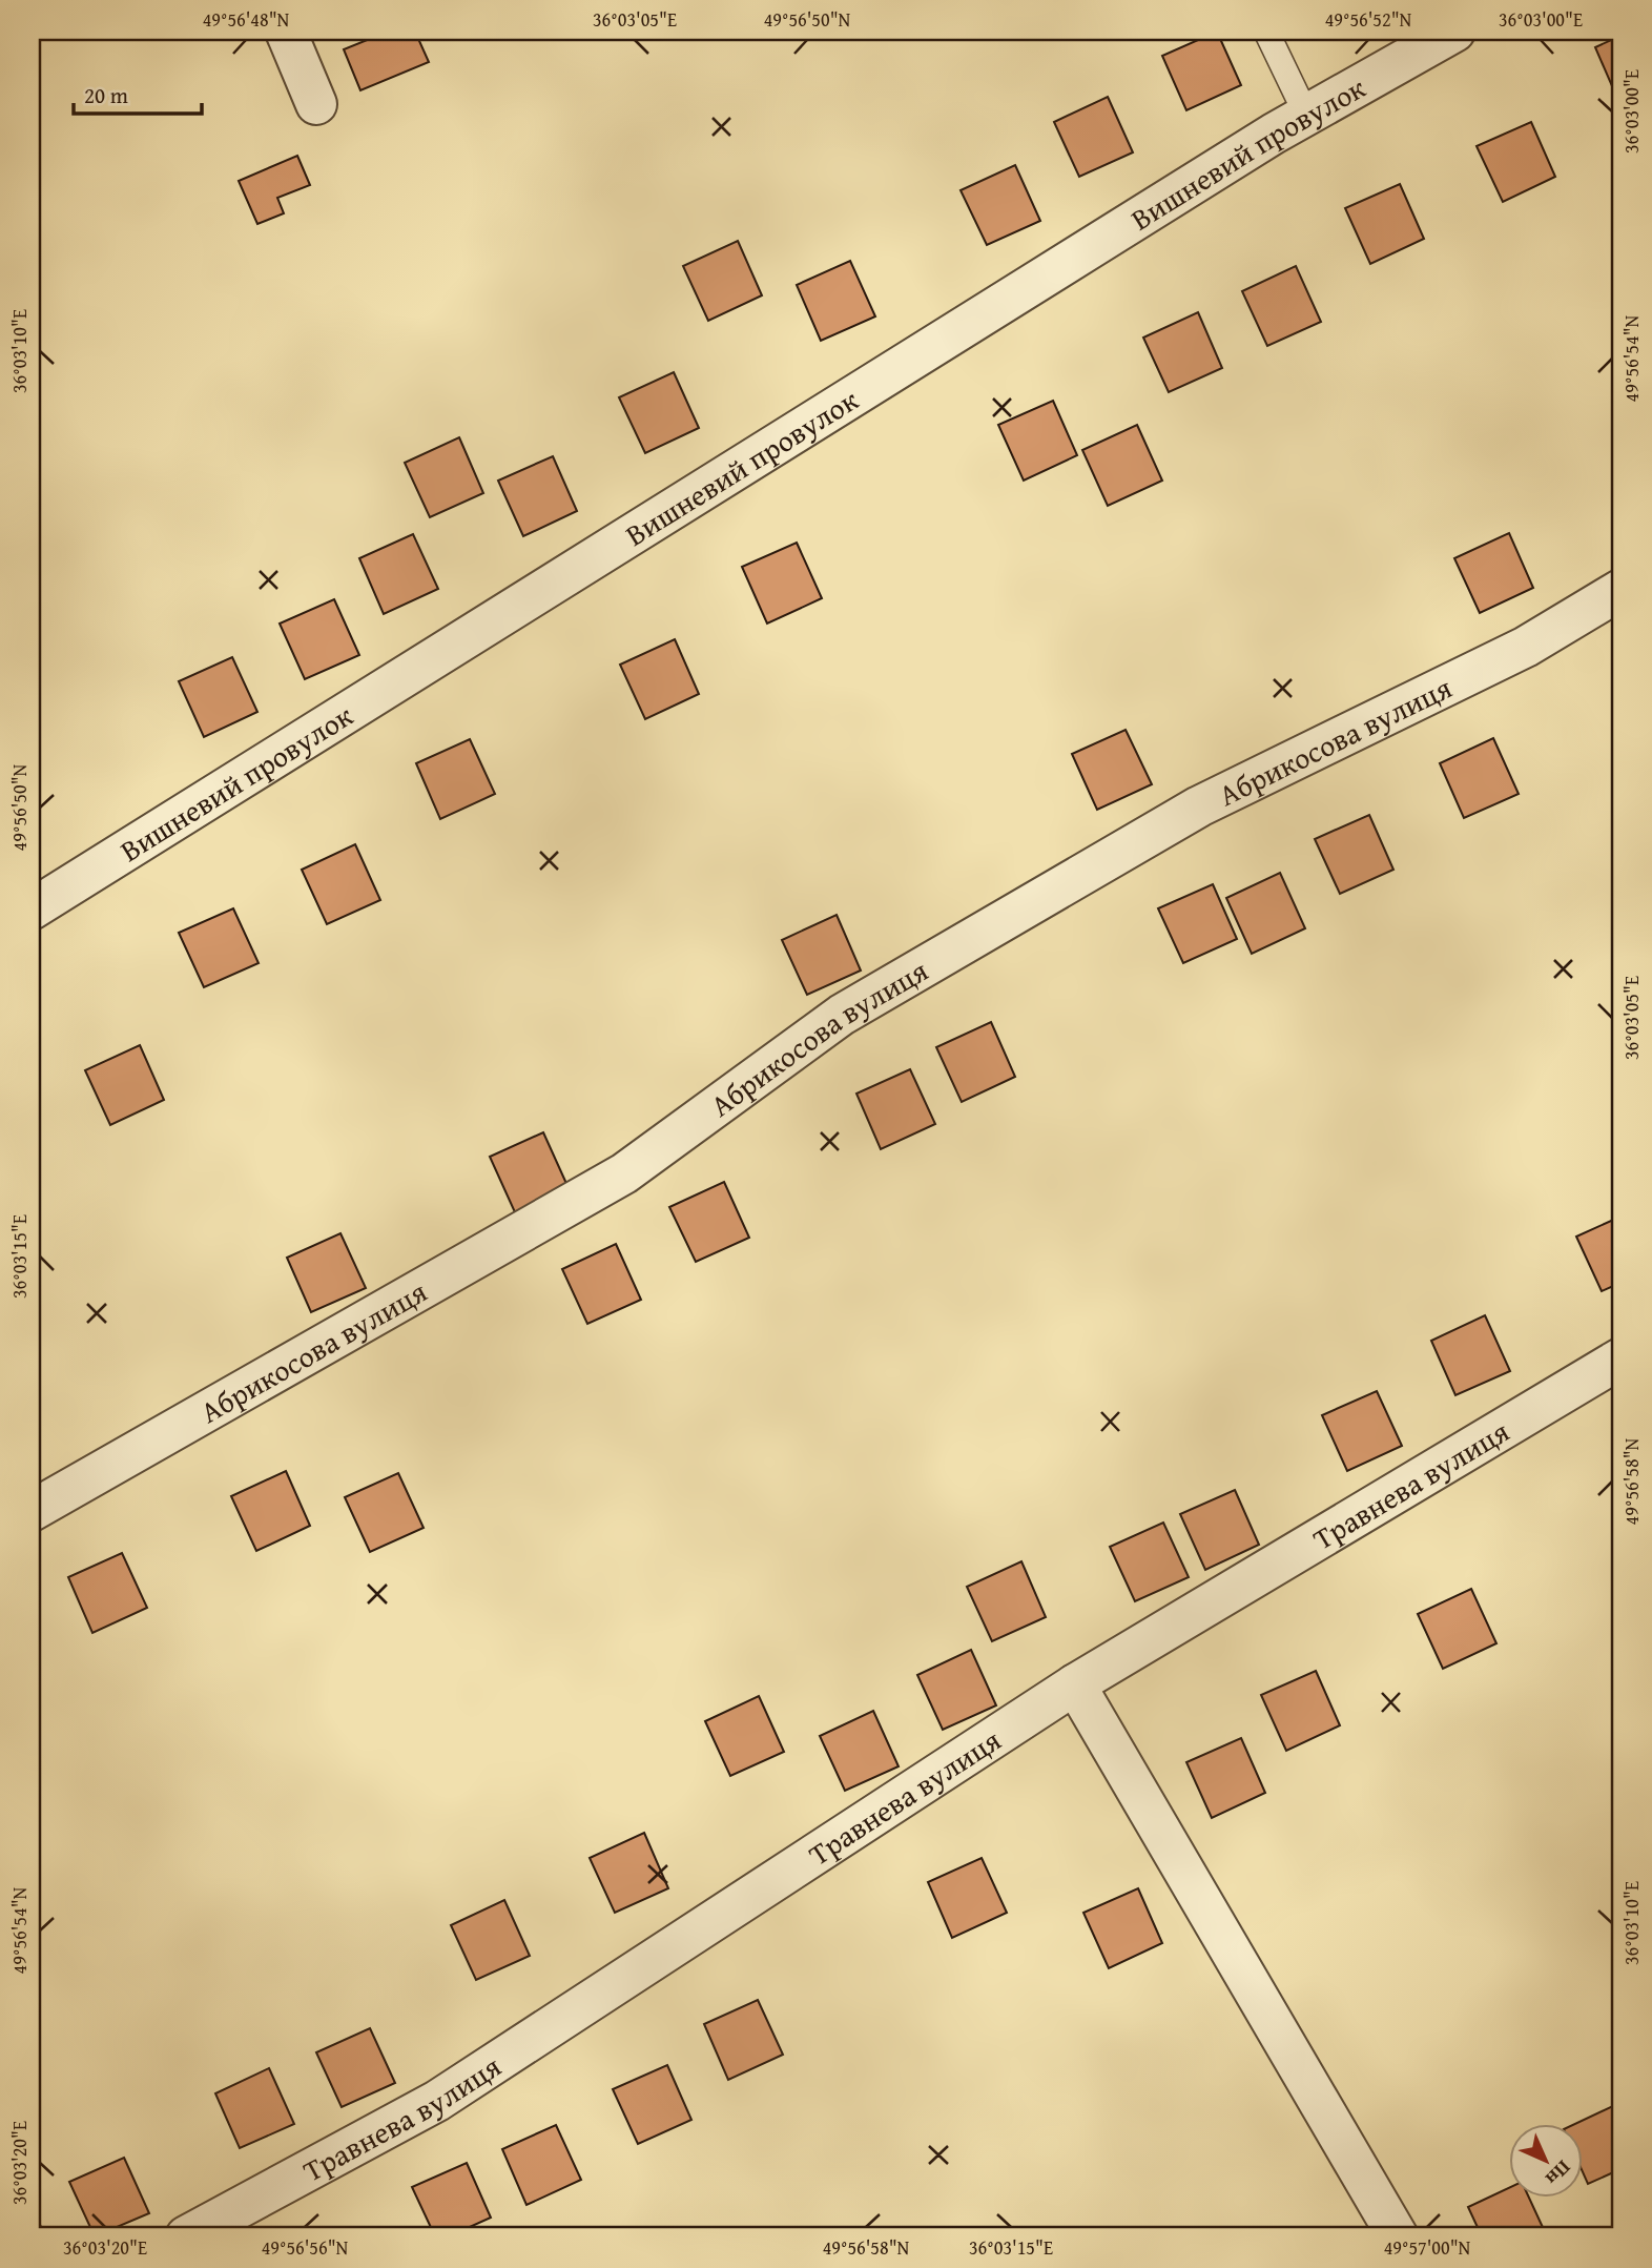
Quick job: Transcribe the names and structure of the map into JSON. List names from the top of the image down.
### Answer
{
  "streets": {
    "street": ["Вишневий провулок", "Абрикосова вулиця", "Травнева вулиця"]
  },
  "scale_bar": "20 m",
  "north": "bottom right",
  "coordinates": [
    "49°56'48\"N",
    "36°03'05\"E",
    "49°56'50\"N",
    "49°56'52\"N",
    "36°03'00\"E",
    "36°03'10\"E",
    "49°56'54\"N",
    "36°03'15\"E",
    "49°56'58\"N",
    "36°03'20\"E",
    "49°56'56\"N",
    "49°57'00\"N"
  ]
}
